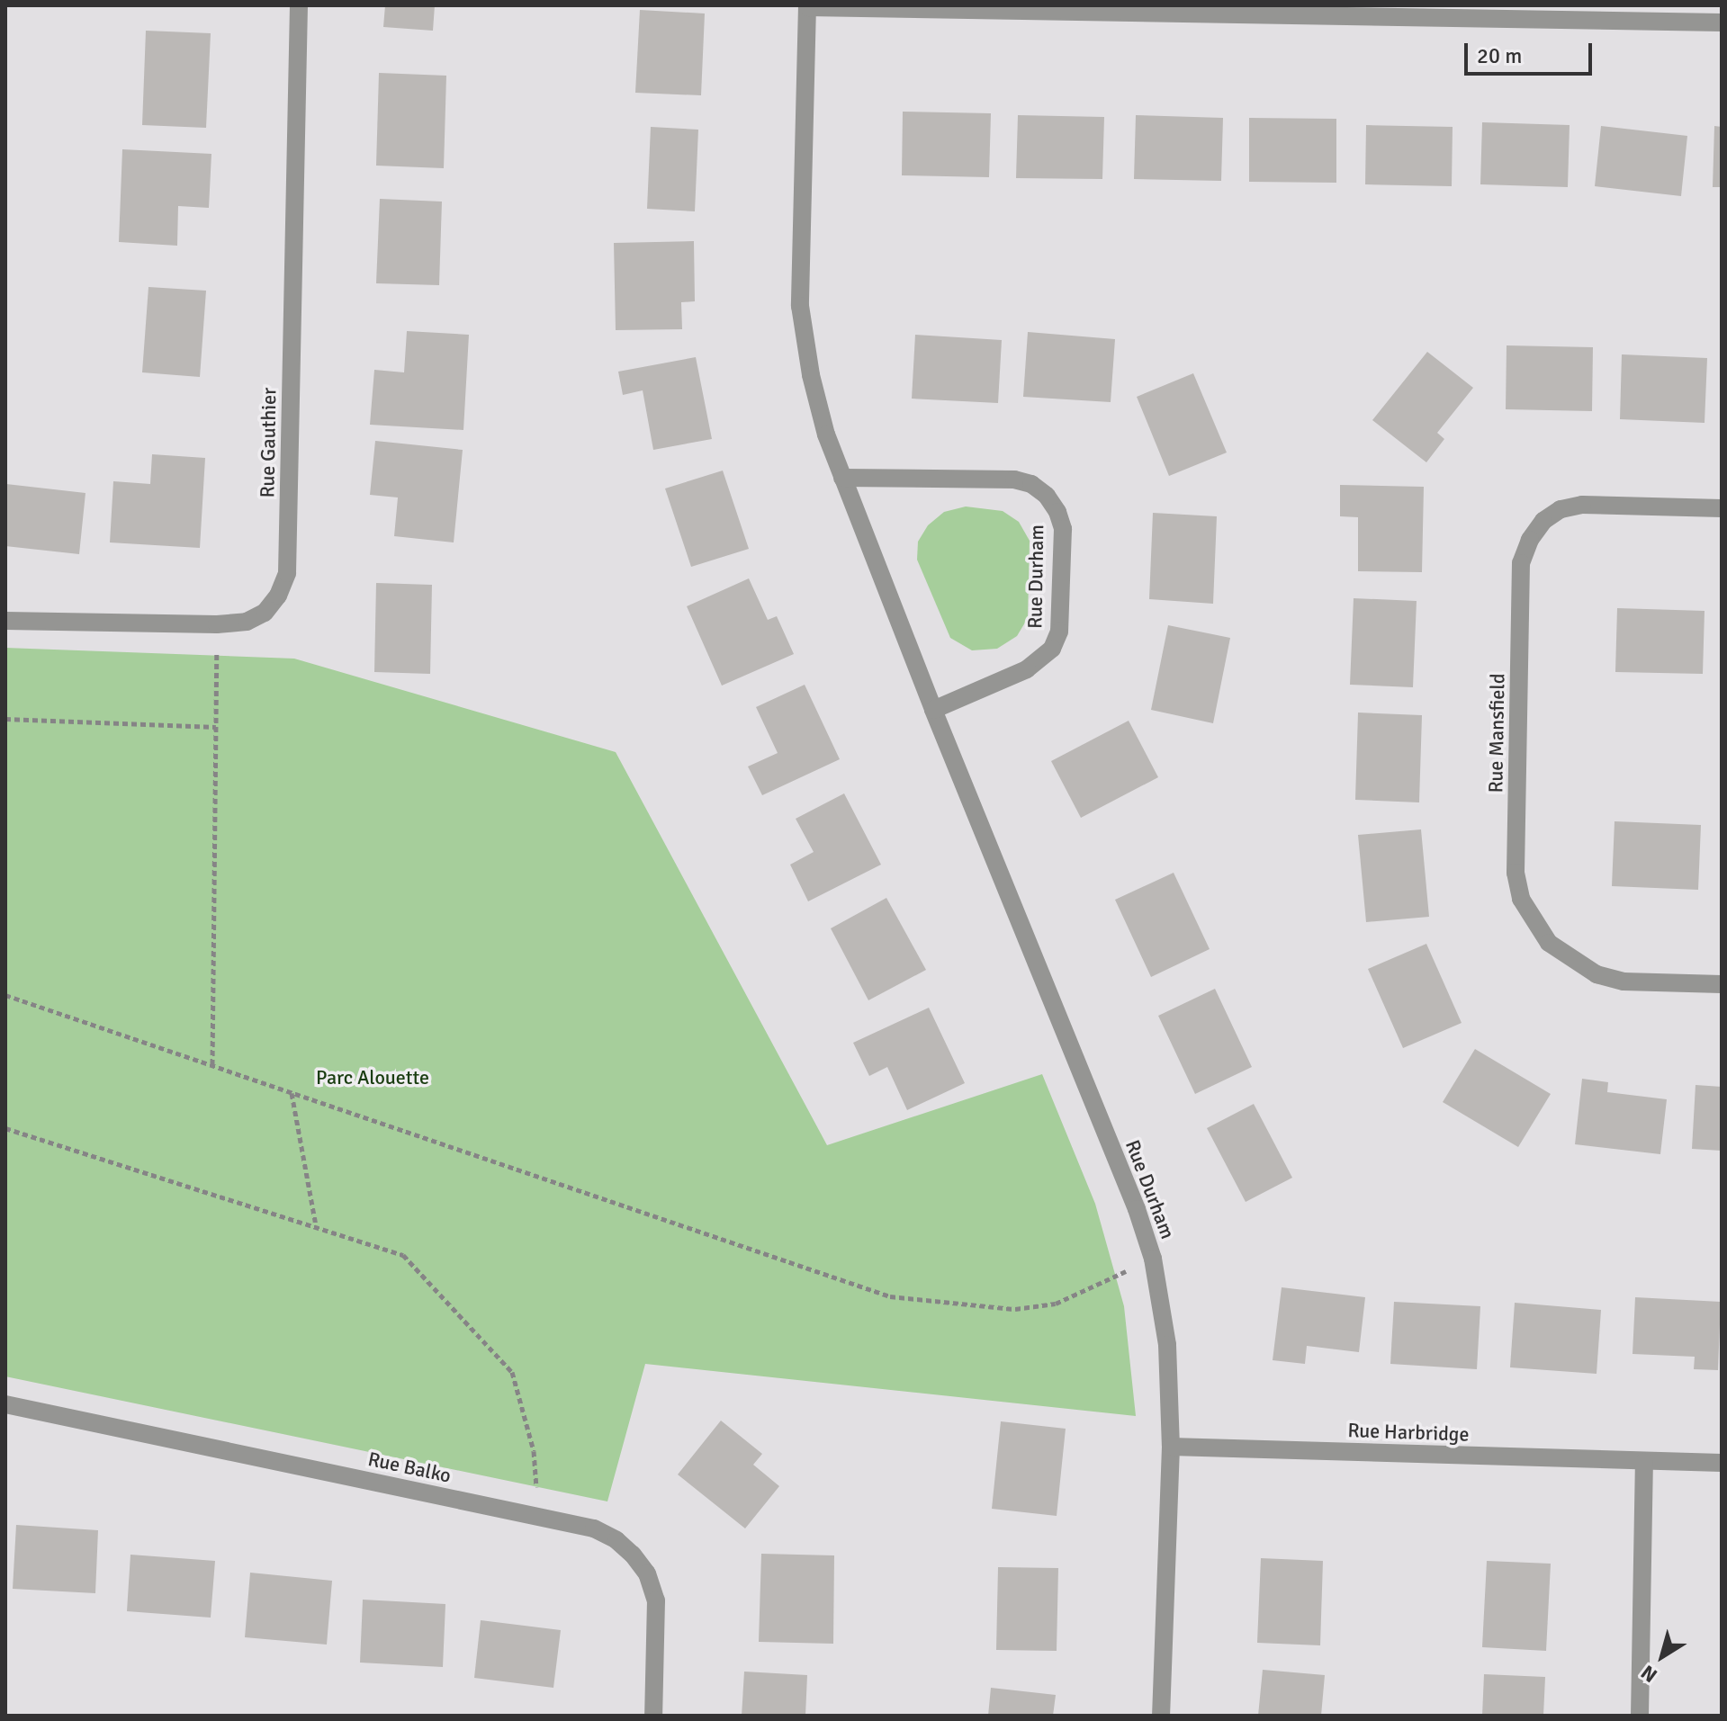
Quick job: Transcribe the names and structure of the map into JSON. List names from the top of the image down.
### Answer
{
  "streets": {
    "street": [
      "Rue Gauthier",
      "Rue Durham",
      "Rue Mansfield",
      "Rue Harbridge",
      "Rue Balko"
    ]
  },
  "crossings": [
    ["Rue Durham", "Rue Harbridge"]
  ],
  "parks": ["Parc Alouette"],
  "scale_bar": "20 m",
  "north": "bottom left"
}
